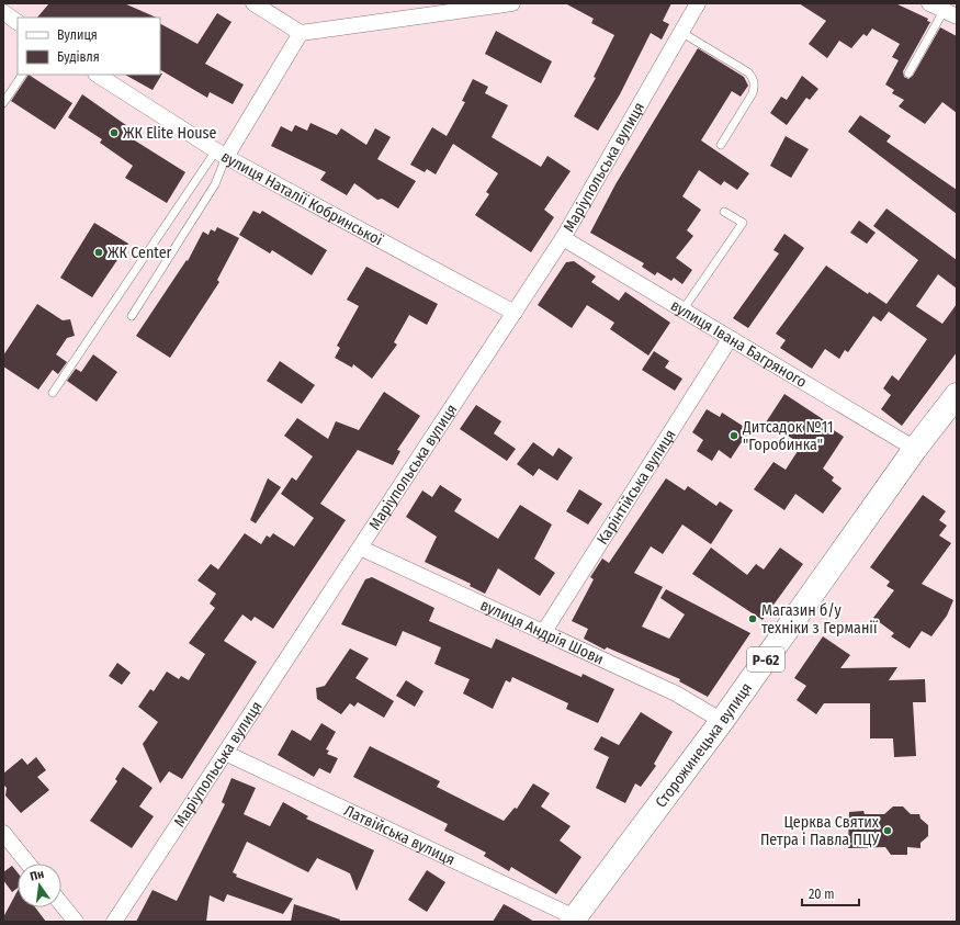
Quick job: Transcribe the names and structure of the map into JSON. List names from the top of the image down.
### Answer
{
  "streets": {
    "main road": ["Р-62", "Сторожинецька вулиця"],
    "street": [
      "Маріупольська вулиця",
      "вулиця Наталії Кобринської",
      "вулиця Івана Багряного",
      "Карінтійська вулиця",
      "вулиця Андрія Шови",
      "Латвійська вулиця"
    ]
  },
  "crossings": [
    ["Маріупольська вулиця", "вулиця Наталії Кобринської"],
    ["Маріупольська вулиця", "вулиця Івана Багряного"],
    ["Маріупольська вулиця", "вулиця Андрія Шови"],
    ["Маріупольська вулиця", "Латвійська вулиця"],
    ["вулиця Івана Багряного", "Карінтійська вулиця"],
    ["вулиця Івана Багряного", "Сторожинецька вулиця"],
    ["Карінтійська вулиця", "вулиця Андрія Шови"],
    ["вулиця Андрія Шови", "Сторожинецька вулиця"],
    ["Сторожинецька вулиця", "Латвійська вулиця"]
  ],
  "places": [
    "ЖК Elite House",
    "ЖК Center",
    "Дитсадок №11 \"Горобинка\"",
    "Магазин б/у техніки з Германії",
    "Церква Святих Петра і Павла ПЦУ"
  ],
  "legend": ["Вулиця", "Будівля"],
  "scale_bar": "20 m",
  "north": "top"
}
